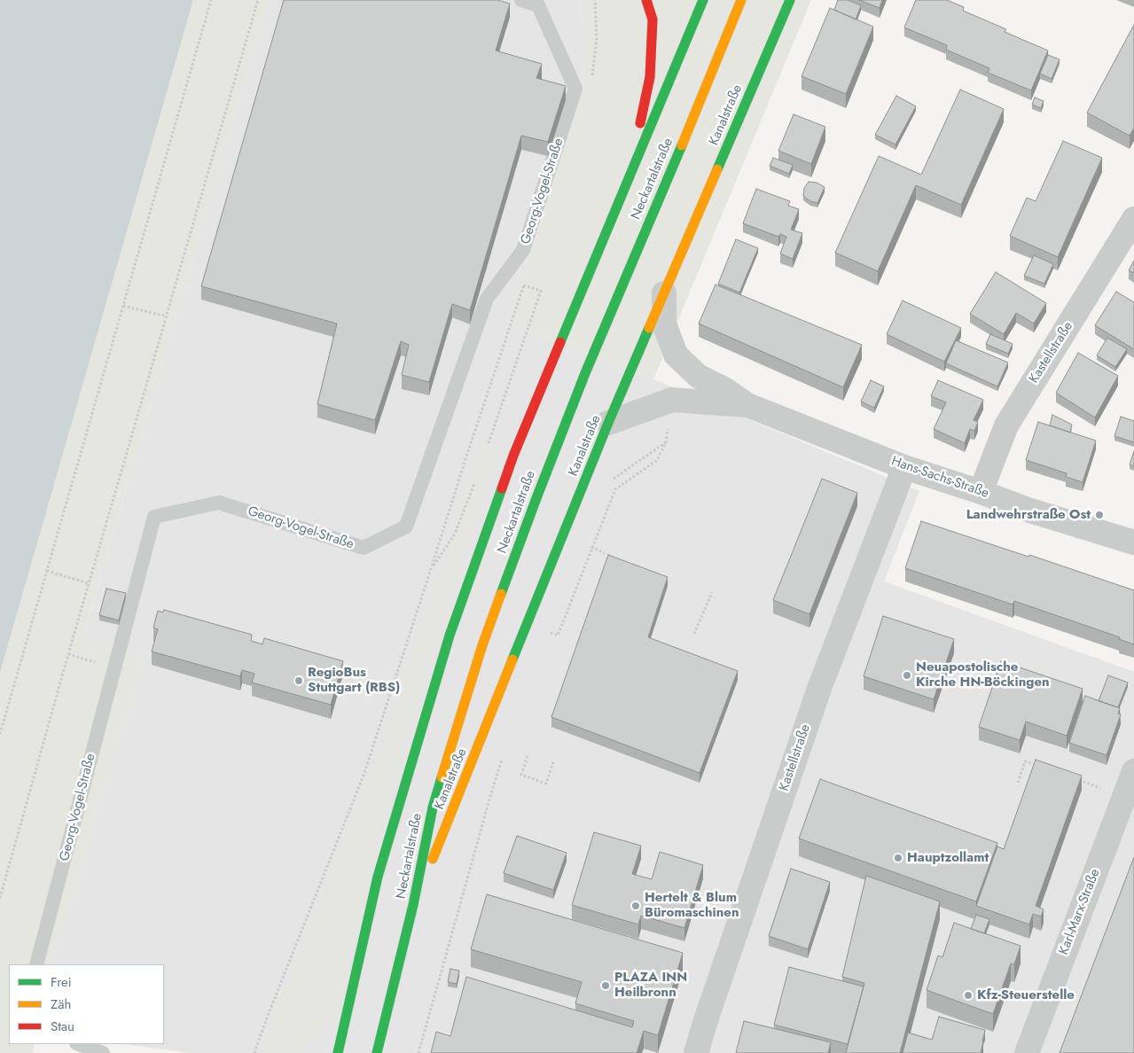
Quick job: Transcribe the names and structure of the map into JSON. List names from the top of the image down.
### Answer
{
  "streets": {
    "main road": ["Kanalstraße", "Neckartalstraße"],
    "street": ["Kastellstraße", "Hans-Sachs-Straße", "Karl-Marx-Straße"],
    "lane": ["Georg-Vogel-Straße"]
  },
  "crossings": [
    ["Kanalstraße", "Neckartalstraße"],
    ["Kanalstraße", "Hans-Sachs-Straße"],
    ["Kastellstraße", "Hans-Sachs-Straße"]
  ],
  "places": [
    "Landwehrstraße Ost",
    "Neuapostolische Kirche HN-Böckingen",
    "RegioBus Stuttgart (RBS)",
    "Hauptzollamt",
    "Hertelt & Blum Büromaschinen",
    "PLAZA INN Heilbronn",
    "Kfz-Steuerstelle"
  ],
  "legend": ["Frei", "Zäh", "Stau"]
}
